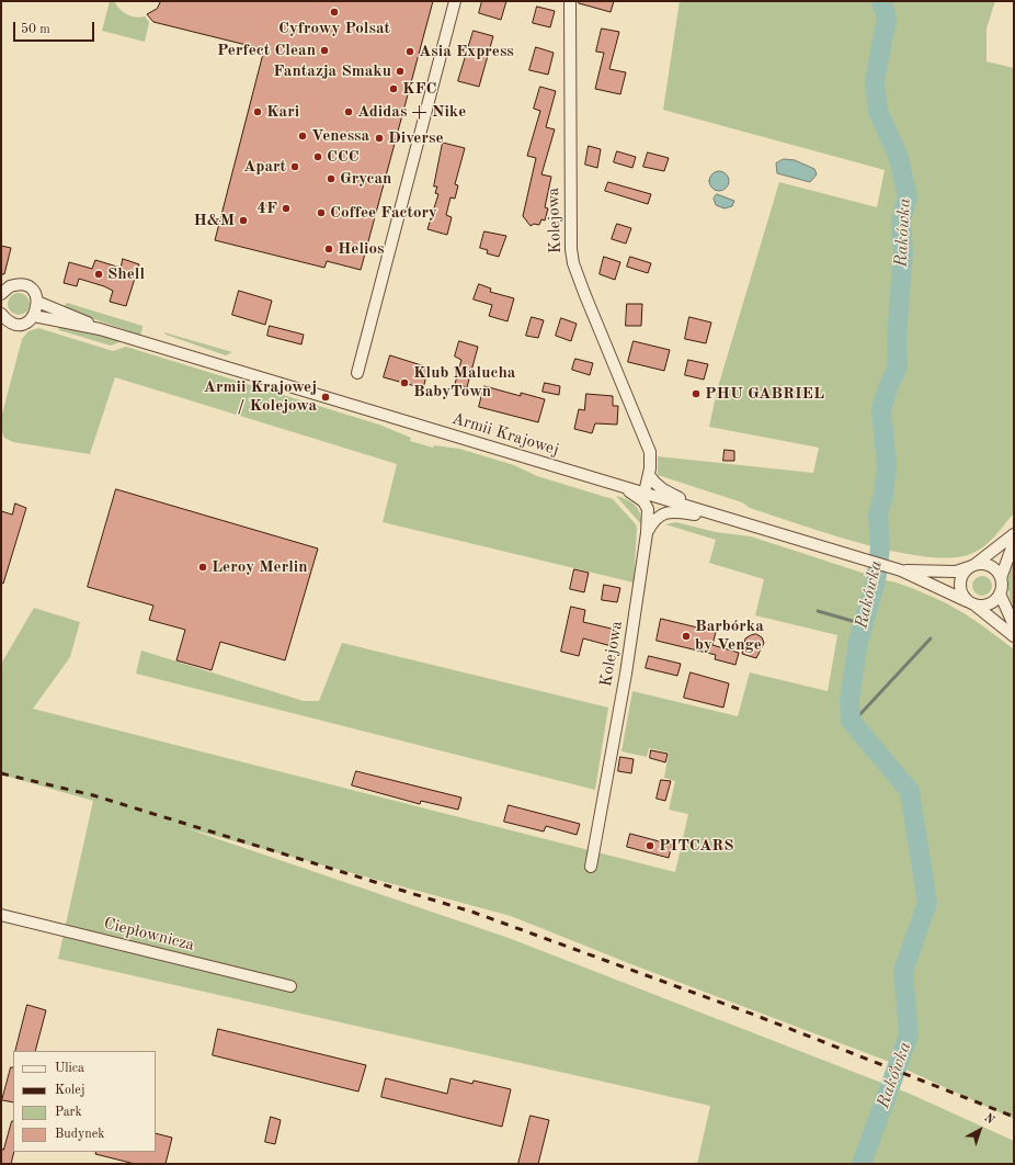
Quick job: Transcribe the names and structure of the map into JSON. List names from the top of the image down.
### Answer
{
  "streets": {
    "street": ["Kolejowa", "Armii Krajowej", "Ciepłownicza"]
  },
  "crossings": [
    ["Kolejowa", "Armii Krajowej"]
  ],
  "water": ["Rakówka"],
  "places": [
    "Cyfrowy Polsat",
    "Perfect Clean",
    "Asia Express",
    "Fantazja Smaku",
    "KFC",
    "Kari",
    "Adidas + Nike",
    "Venessa",
    "Diverse",
    "CCC",
    "Apart",
    "Grycan",
    "4F",
    "Coffee Factory",
    "H&M",
    "Helios",
    "Shell",
    "Klub Malucha BabyTown",
    "PHU GABRIEL",
    "Armii Krajowej / Kolejowa",
    "Leroy Merlin",
    "Barbórka by Venge",
    "PITCARS"
  ],
  "legend": [
    "Ulica",
    "Kolej",
    "Park",
    "Budynek"
  ],
  "scale_bar": "50 m",
  "north": "top right"
}
